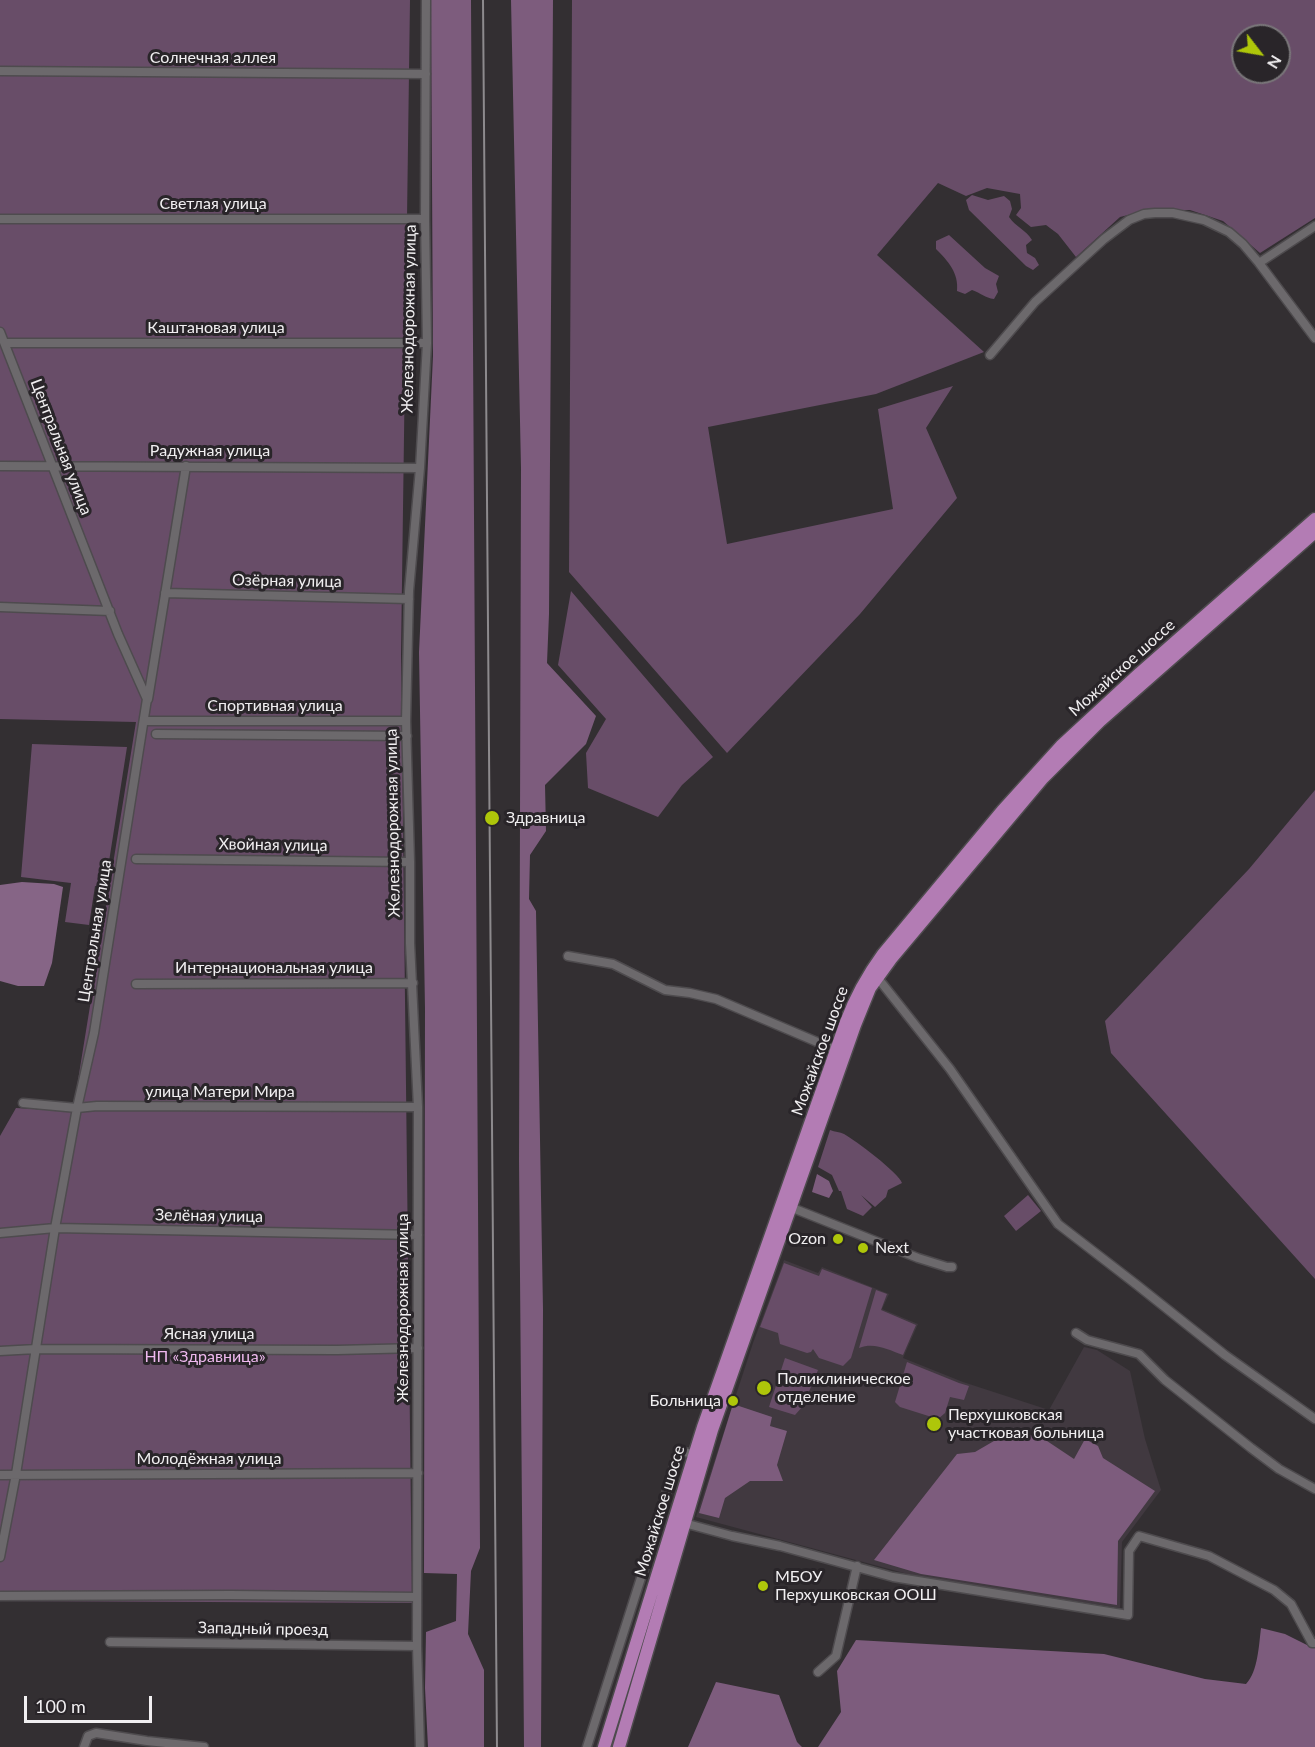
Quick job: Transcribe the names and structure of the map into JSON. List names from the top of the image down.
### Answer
{
  "streets": {
    "main road": ["Можайское шоссе"],
    "street": [
      "Солнечная аллея",
      "Светлая улица",
      "Железнодорожная улица",
      "Каштановая улица",
      "Центральная улица",
      "Радужная улица",
      "Озёрная улица",
      "Спортивная улица",
      "Хвойная улица",
      "Интернациональная улица",
      "улица Матери Мира",
      "Зелёная улица",
      "Ясная улица",
      "Молодёжная улица",
      "Западный проезд"
    ]
  },
  "crossings": [
    ["Солнечная аллея", "Железнодорожная улица"],
    ["Светлая улица", "Железнодорожная улица"],
    ["Железнодорожная улица", "Каштановая улица"],
    ["Железнодорожная улица", "Радужная улица"],
    ["Железнодорожная улица", "Озёрная улица"],
    ["Железнодорожная улица", "Спортивная улица"],
    ["Железнодорожная улица", "Хвойная улица"],
    ["Железнодорожная улица", "Интернациональная улица"],
    ["Железнодорожная улица", "улица Матери Мира"],
    ["Железнодорожная улица", "Зелёная улица"],
    ["Железнодорожная улица", "Ясная улица"],
    ["Железнодорожная улица", "Молодёжная улица"],
    ["Железнодорожная улица", "Западный проезд"],
    ["Каштановая улица", "Центральная улица"],
    ["Центральная улица", "Радужная улица"],
    ["Центральная улица", "Спортивная улица"],
    ["Центральная улица", "улица Матери Мира"],
    ["Центральная улица", "Зелёная улица"],
    ["Центральная улица", "Ясная улица"],
    ["Центральная улица", "Молодёжная улица"]
  ],
  "parks": ["НП «Здравница»"],
  "places": [
    "Здравница",
    "Ozon",
    "Next",
    "Поликлиническое отделение",
    "Больница",
    "Перхушковская участковая больница",
    "МБОУ Перхушковская ООШ"
  ],
  "scale_bar": "100 m",
  "north": "bottom right"
}
